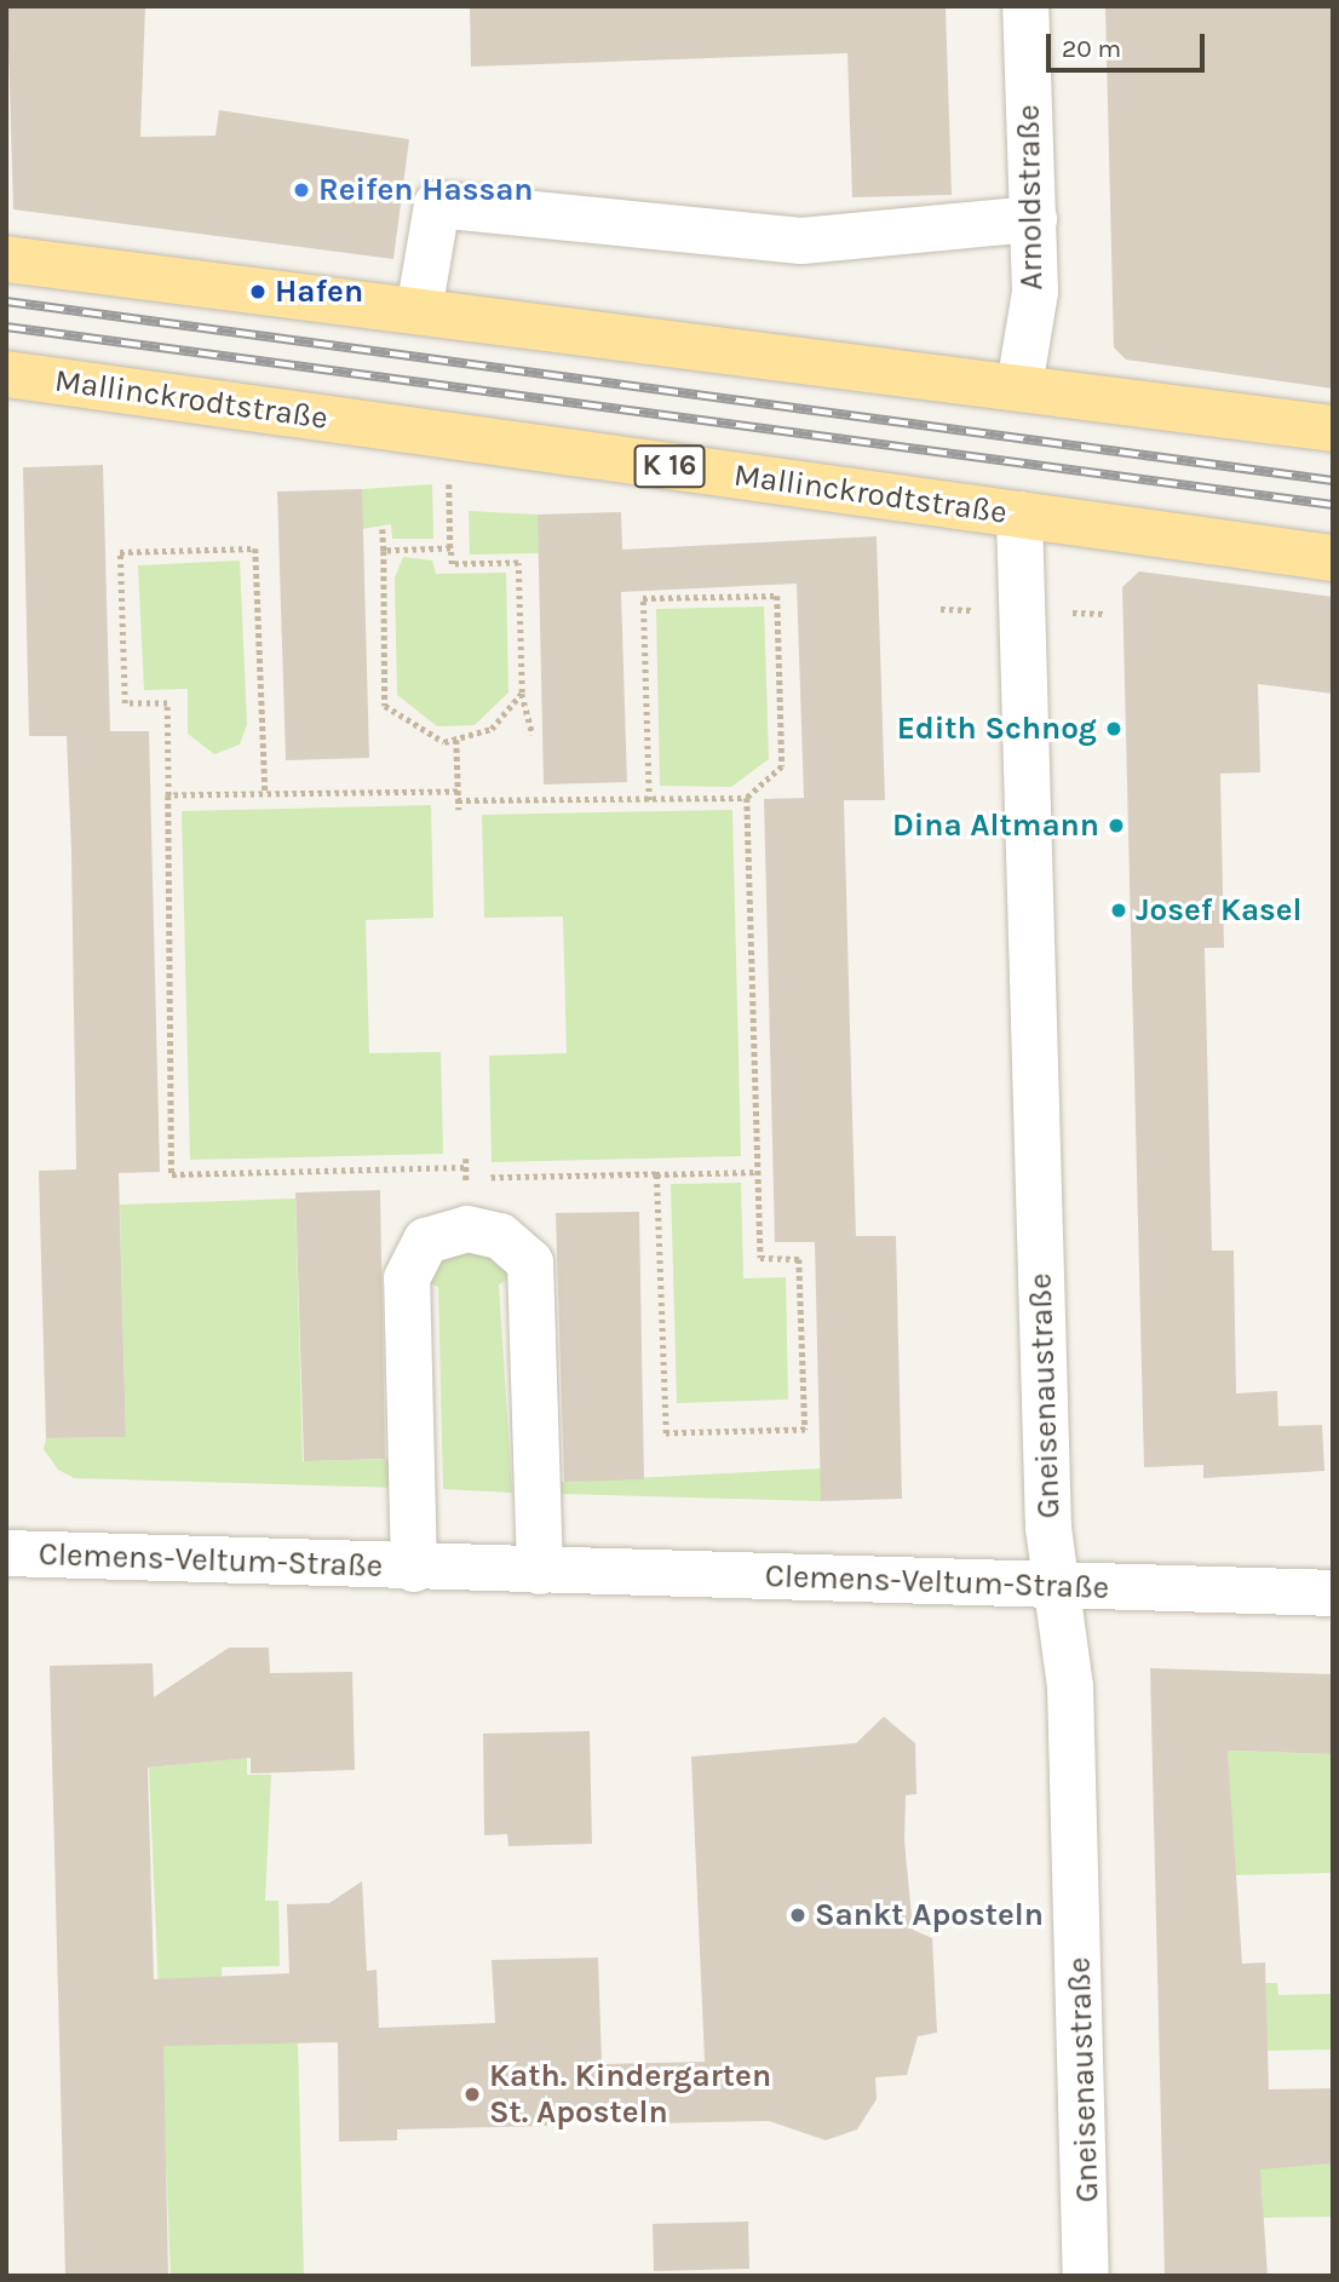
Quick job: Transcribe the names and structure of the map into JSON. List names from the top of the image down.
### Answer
{
  "streets": {
    "main road": ["Mallinckrodtstraße", "K 16"],
    "street": ["Arnoldstraße", "Gneisenaustraße", "Clemens-Veltum-Straße"]
  },
  "crossings": [
    ["Mallinckrodtstraße", "Gneisenaustraße"],
    ["Gneisenaustraße", "Clemens-Veltum-Straße"]
  ],
  "places": [
    "Reifen Hassan",
    "Hafen",
    "Edith Schnog",
    "Dina Altmann",
    "Josef Kasel",
    "Sankt Aposteln",
    "Kath. Kindergarten St. Aposteln"
  ],
  "scale_bar": "20 m"
}
